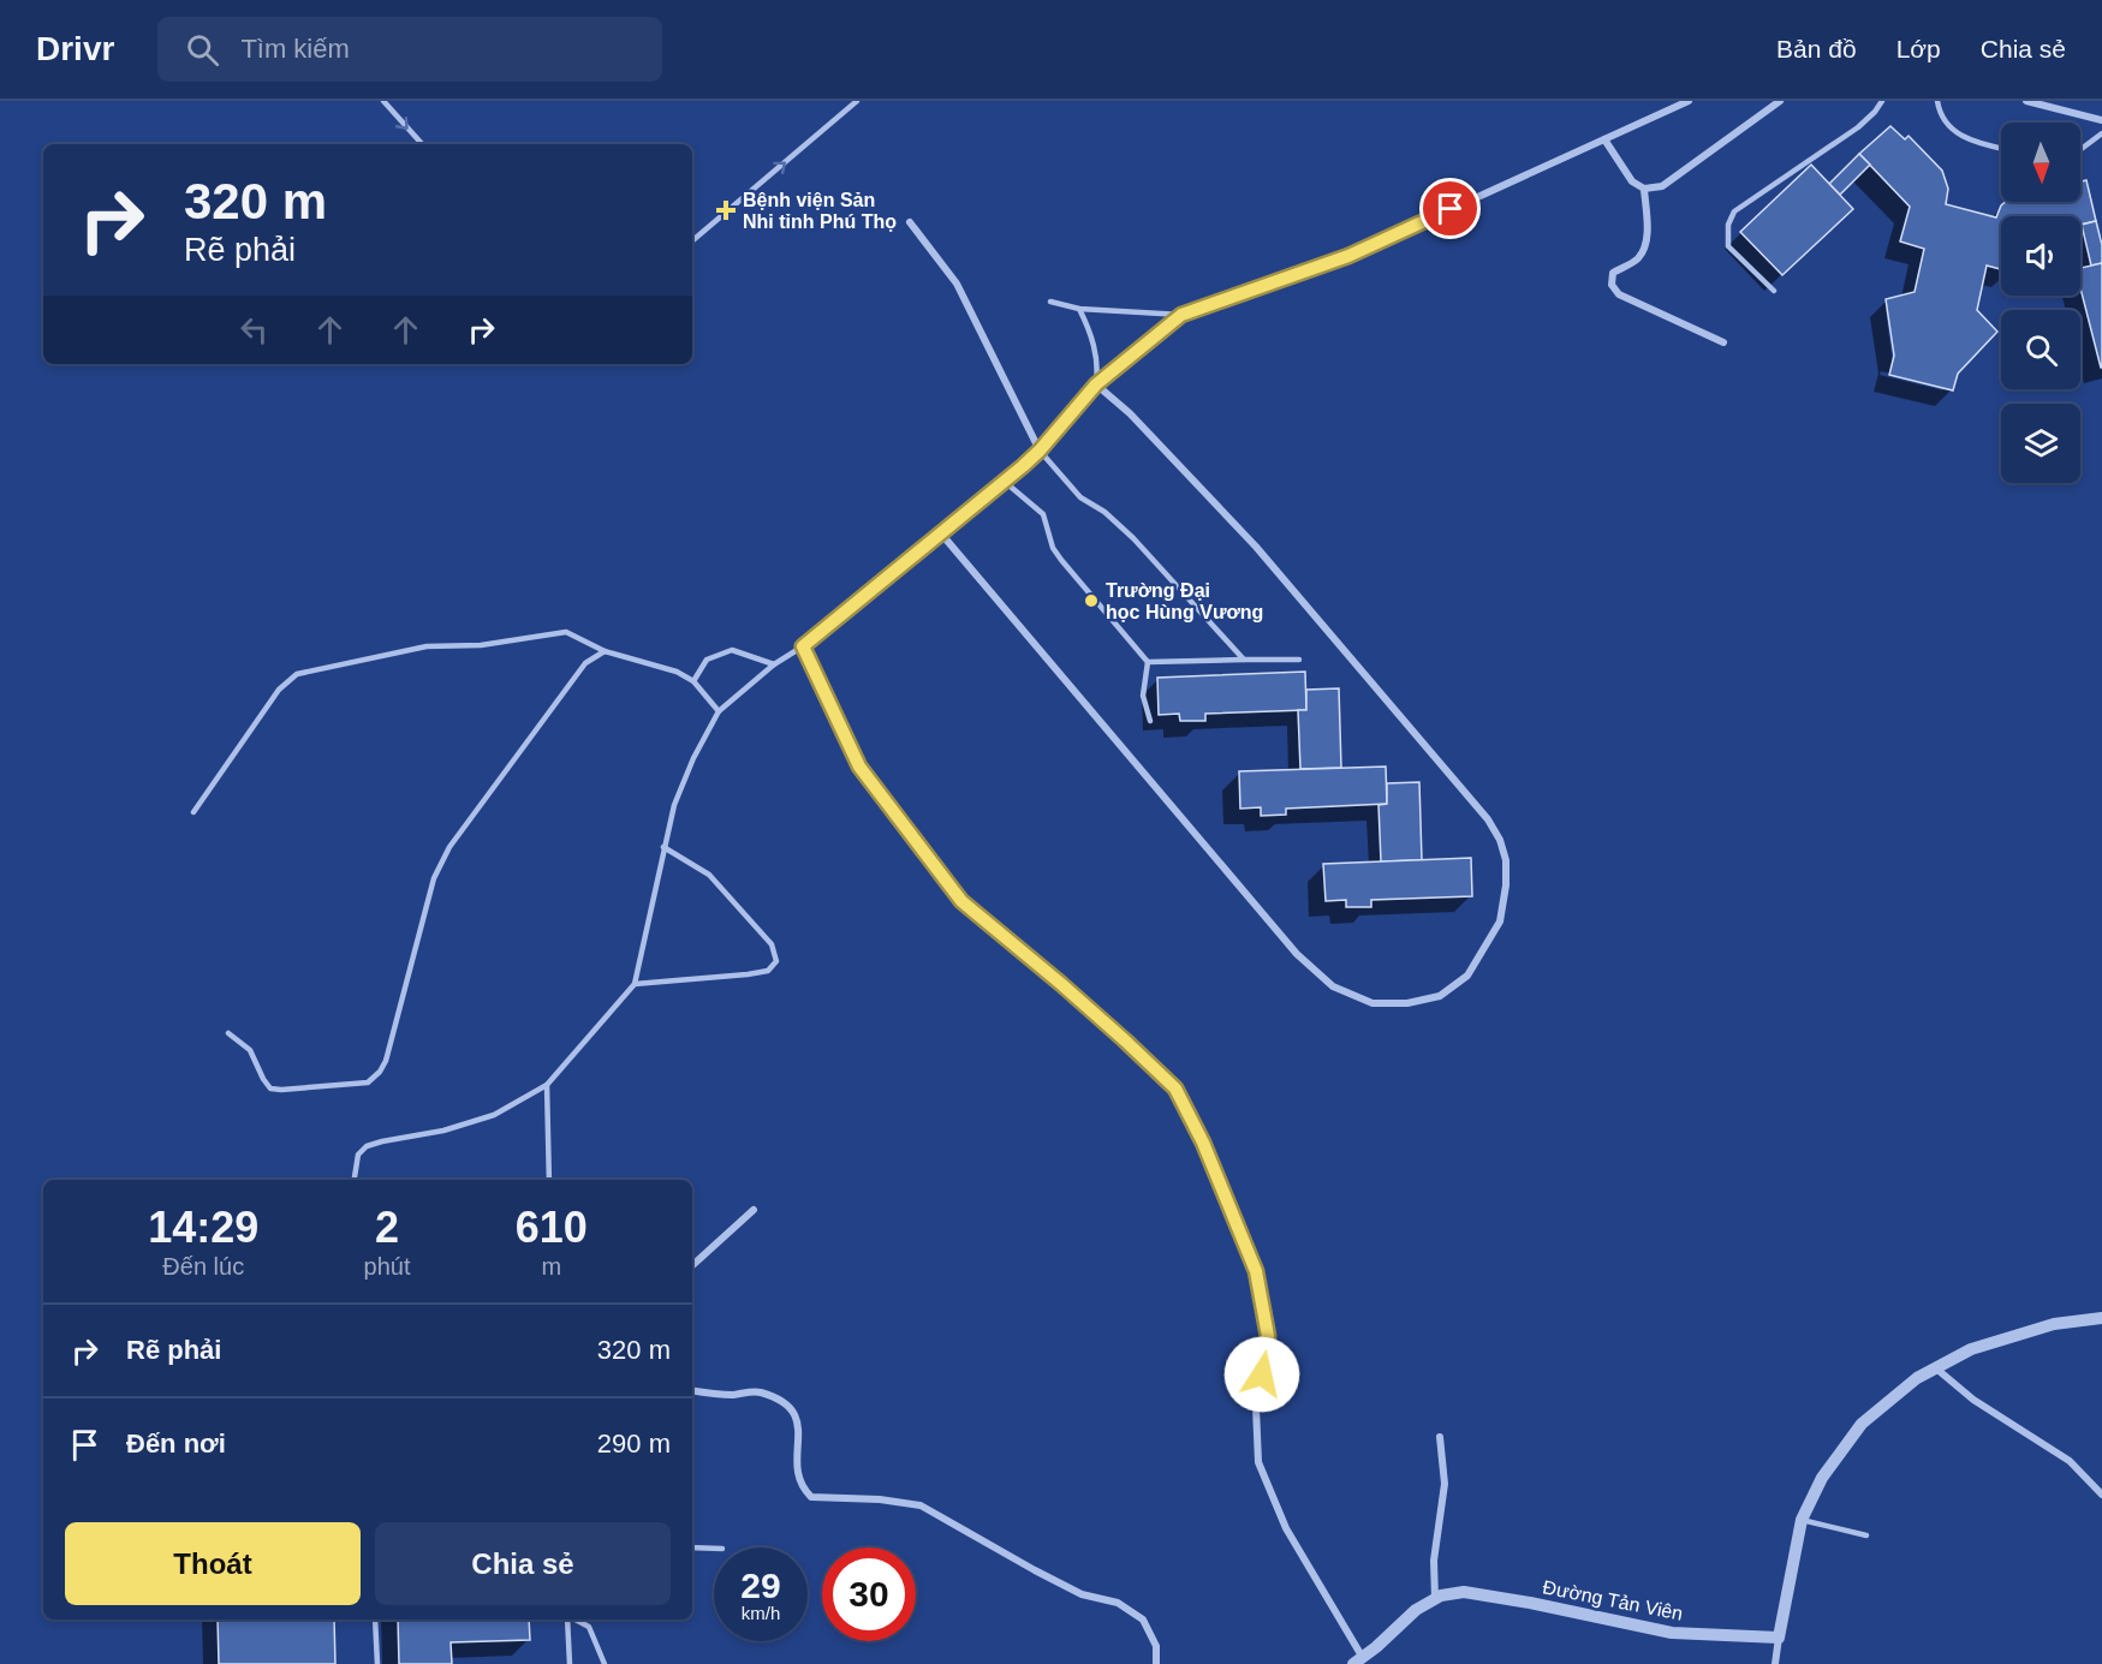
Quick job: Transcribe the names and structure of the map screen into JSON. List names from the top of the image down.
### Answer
{
  "streets": {
    "street": ["Đường Tản Viên"]
  },
  "places": {
    "health": ["Bệnh viện Sản Nhi tỉnh Phú Thọ"],
    "other": ["Trường Đại học Hùng Vương"]
  },
  "north": "bottom",
  "page": {
    "header": "Drivr",
    "search": "Tìm kiếm",
    "nav": ["Bản đồ", "Lớp", "Chia sẻ"],
    "turn": ["320 m", "Rẽ phải"],
    "eta": [
      "14:29",
      "Đến lúc",
      "2",
      "phút",
      "610",
      "m"
    ],
    "list": [
      {
        "name": "Rẽ phải",
        "value": "320 m"
      },
      {
        "name": "Đến nơi",
        "value": "290 m"
      }
    ],
    "buttons": ["Thoát", "Chia sẻ"],
    "speed": "29 km/h",
    "limit": "30"
  }
}
